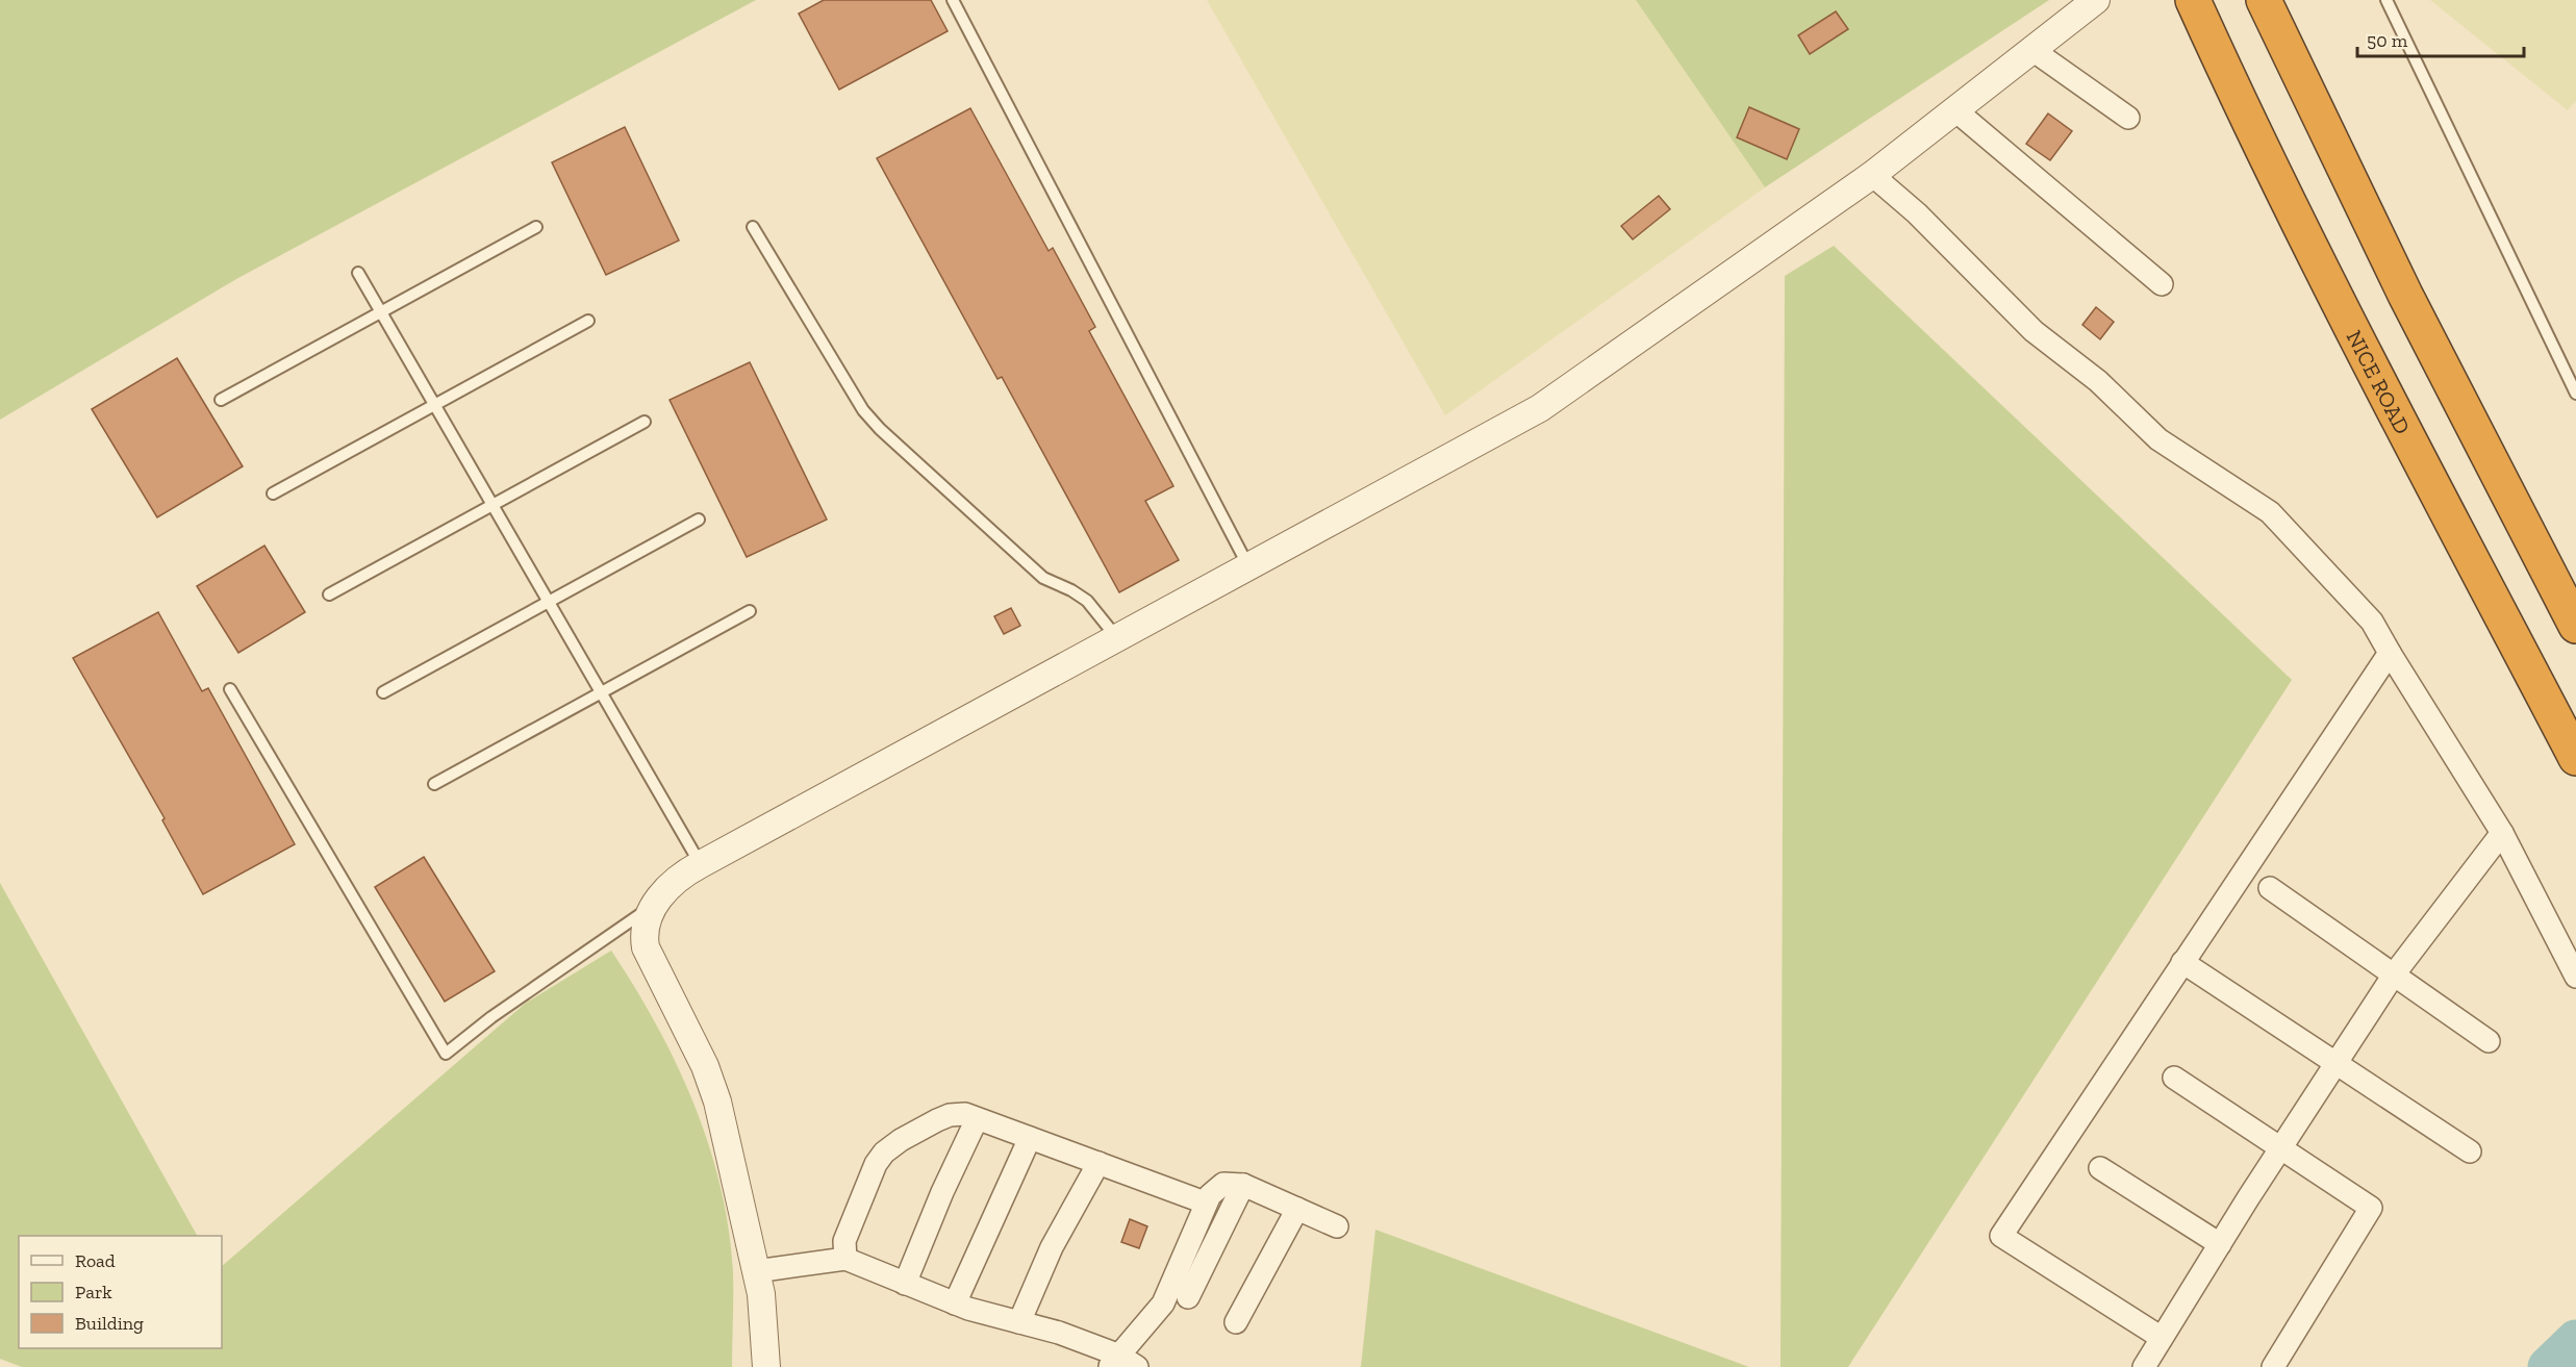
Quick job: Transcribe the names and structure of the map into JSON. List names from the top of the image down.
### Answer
{
  "streets": {
    "highway": ["NICE ROAD"]
  },
  "legend": ["Road", "Park", "Building"],
  "scale_bar": "50 m"
}
